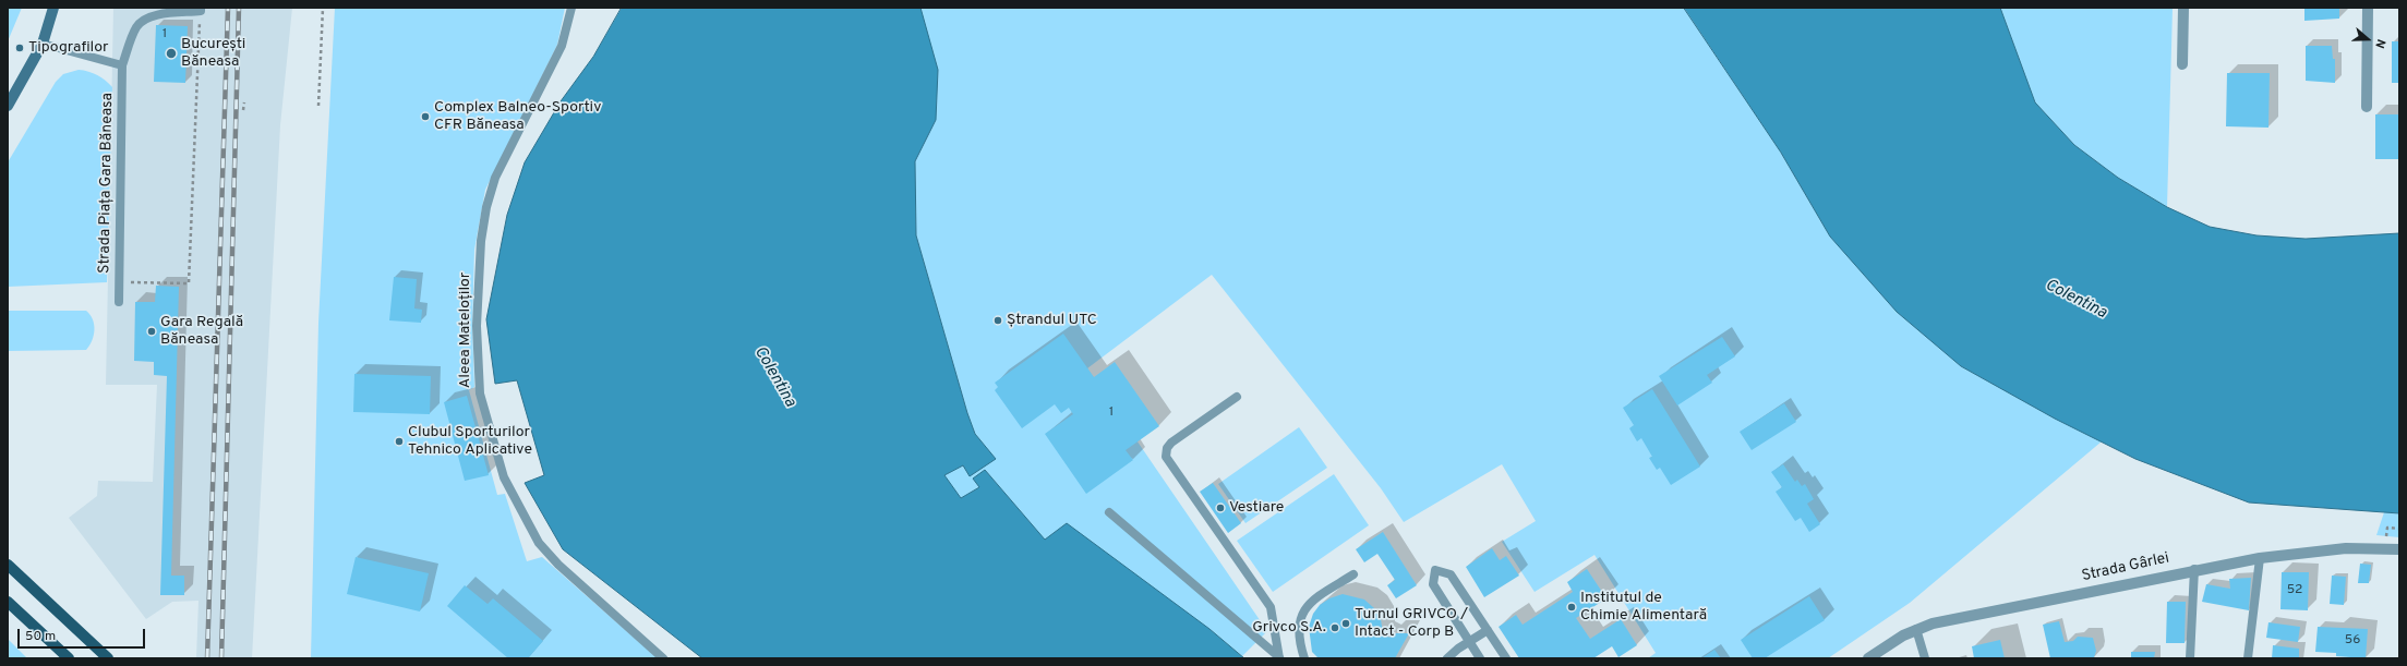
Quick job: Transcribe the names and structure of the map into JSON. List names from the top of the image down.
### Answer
{
  "streets": {
    "street": ["Strada Gârlei"],
    "lane": ["Strada Piața Gara Băneasa", "Aleea Mateloților"]
  },
  "water": ["Colentina"],
  "places": [
    "Tipografilor",
    "București Băneasa",
    "Complex Balneo-Sportiv CFR Băneasa",
    "Ștrandul UTC",
    "Gara Regală Băneasa",
    "Clubul Sporturilor Tehnico Aplicative",
    "Vestiare",
    "Institutul de Chimie Alimentară",
    "Turnul GRIVCO / Intact - Corp B",
    "Grivco S.A."
  ],
  "house_numbers": [
    "1",
    "1",
    "52",
    "56"
  ],
  "scale_bar": "50 m",
  "north": "right"
}
